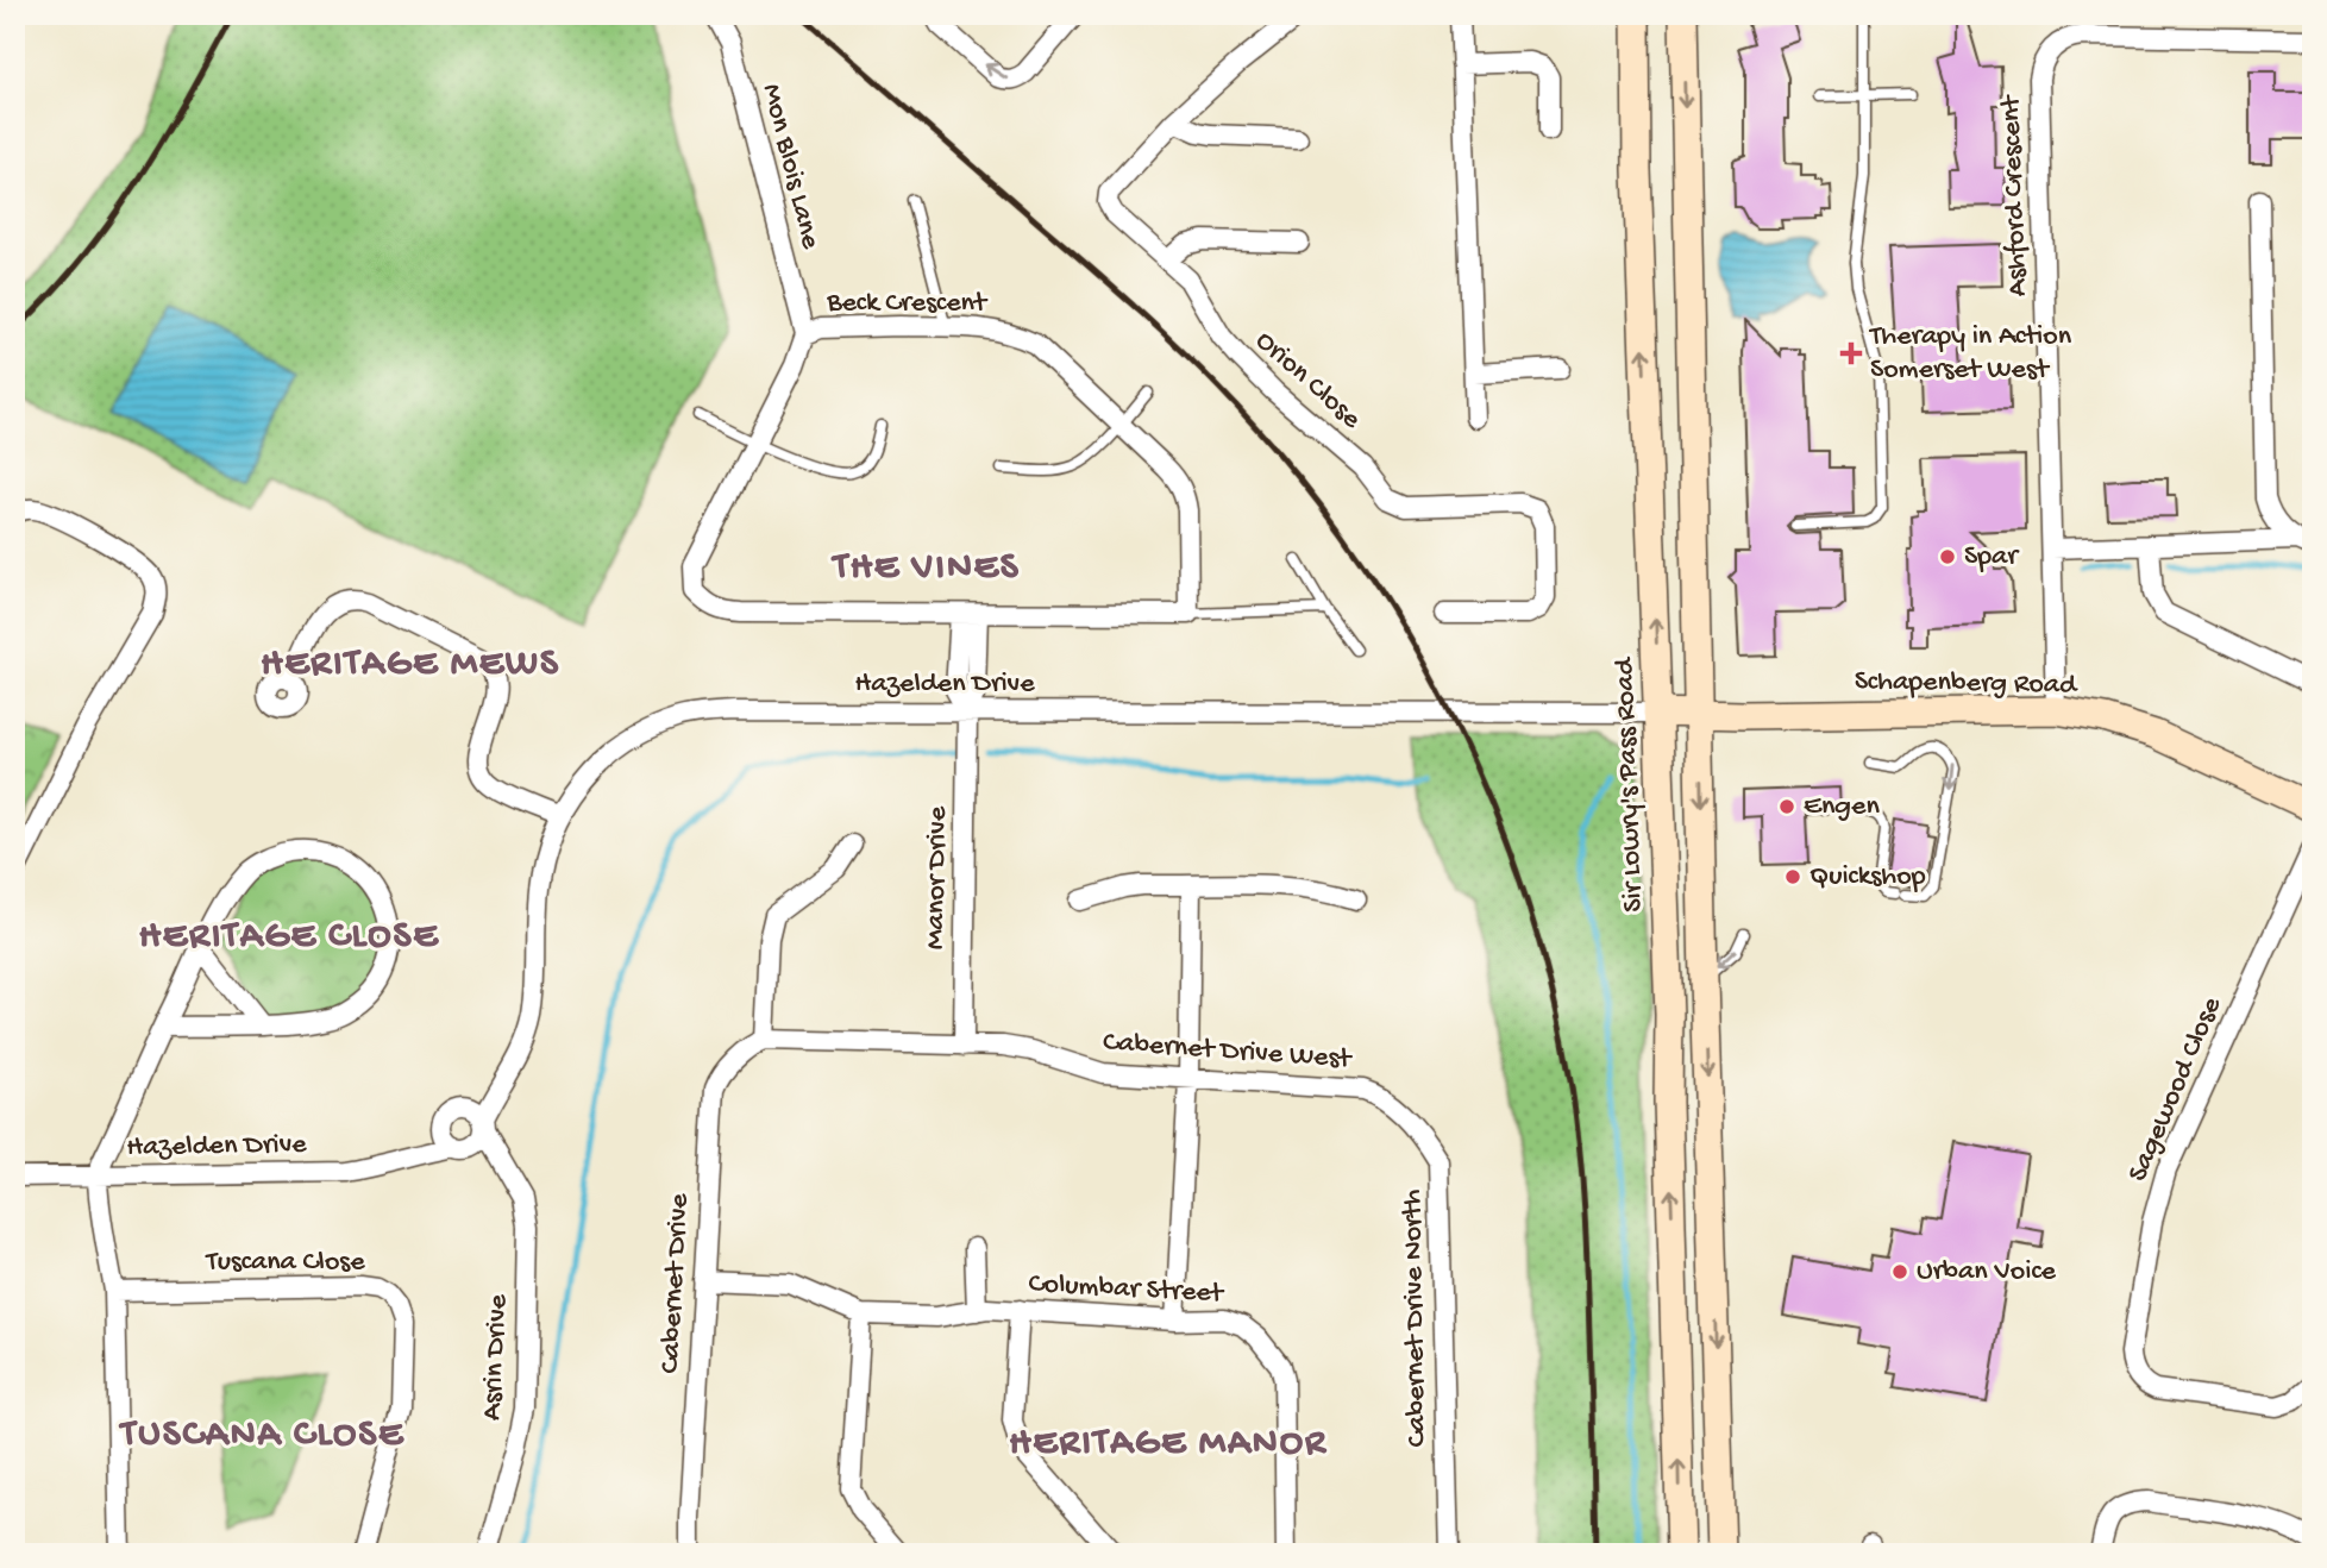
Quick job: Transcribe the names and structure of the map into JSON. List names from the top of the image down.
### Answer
{
  "streets": {
    "main road": ["Schapenberg Road", "Sir Lowry's Pass Road"],
    "street": [
      "Mon Blois Lane",
      "Ashford Crescent",
      "Beck Crescent",
      "Orion Close",
      "Hazelden Drive",
      "Manor Drive",
      "Cabernet Drive West",
      "Sagewood Close",
      "Tuscana Close",
      "Cabernet Drive",
      "Columbar Street",
      "Cabernet Drive North",
      "Asrin Drive"
    ]
  },
  "crossings": [
    ["Mon Blois Lane", "Beck Crescent"],
    ["Ashford Crescent", "Schapenberg Road"],
    ["Hazelden Drive", "Schapenberg Road"],
    ["Hazelden Drive", "Sir Lowry's Pass Road"],
    ["Hazelden Drive", "Manor Drive"],
    ["Hazelden Drive", "Asrin Drive"],
    ["Schapenberg Road", "Sir Lowry's Pass Road"],
    ["Manor Drive", "Cabernet Drive West"],
    ["Cabernet Drive West", "Cabernet Drive"],
    ["Cabernet Drive West", "Cabernet Drive North"],
    ["Cabernet Drive", "Columbar Street"]
  ],
  "districts": [
    "THE VINES",
    "HERITAGE MEWS",
    "HERITAGE CLOSE",
    "TUSCANA CLOSE",
    "HERITAGE MANOR"
  ],
  "places": {
    "health": ["Therapy in Action Somerset West"],
    "other": [
      "Spar",
      "Engen",
      "Quickshop",
      "Urban Voice"
    ]
  }
}
